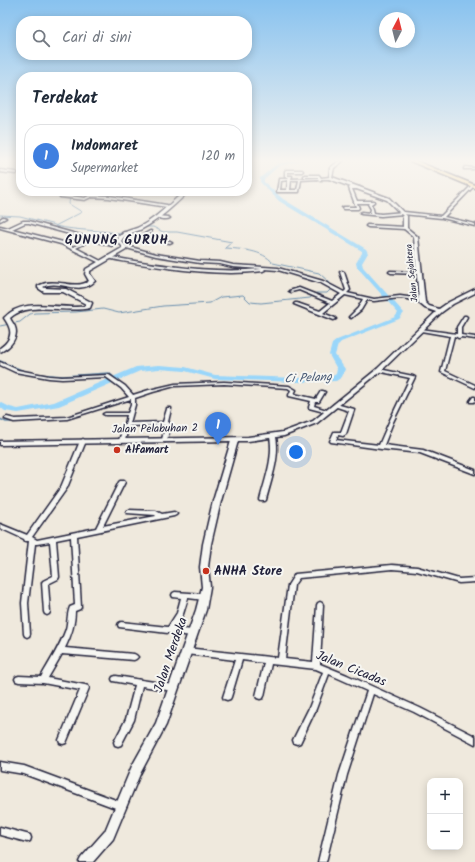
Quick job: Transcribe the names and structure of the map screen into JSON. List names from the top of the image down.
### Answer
{
  "streets": {
    "street": [
      "Jalan Sejahtera",
      "Jalan Pelabuhan 2",
      "Jalan Merdeka",
      "Jalan Cicadas"
    ]
  },
  "crossings": [
    ["Jalan Sejahtera", "Jalan Pelabuhan 2"],
    ["Jalan Pelabuhan 2", "Jalan Merdeka"],
    ["Jalan Merdeka", "Jalan Cicadas"]
  ],
  "districts": ["GUNUNG GURUH"],
  "water": ["Ci Pelang"],
  "places": ["Alfamart", "ANHA Store"],
  "north": "top",
  "page": {
    "search": "Cari di sini",
    "heading": "Terdekat",
    "list": [
      {
        "mark": "1",
        "name": "Indomaret",
        "note": "Supermarket",
        "value": "120 m"
      }
    ],
    "pins": "1",
    "map_buttons": ["+", "−"]
  }
}
